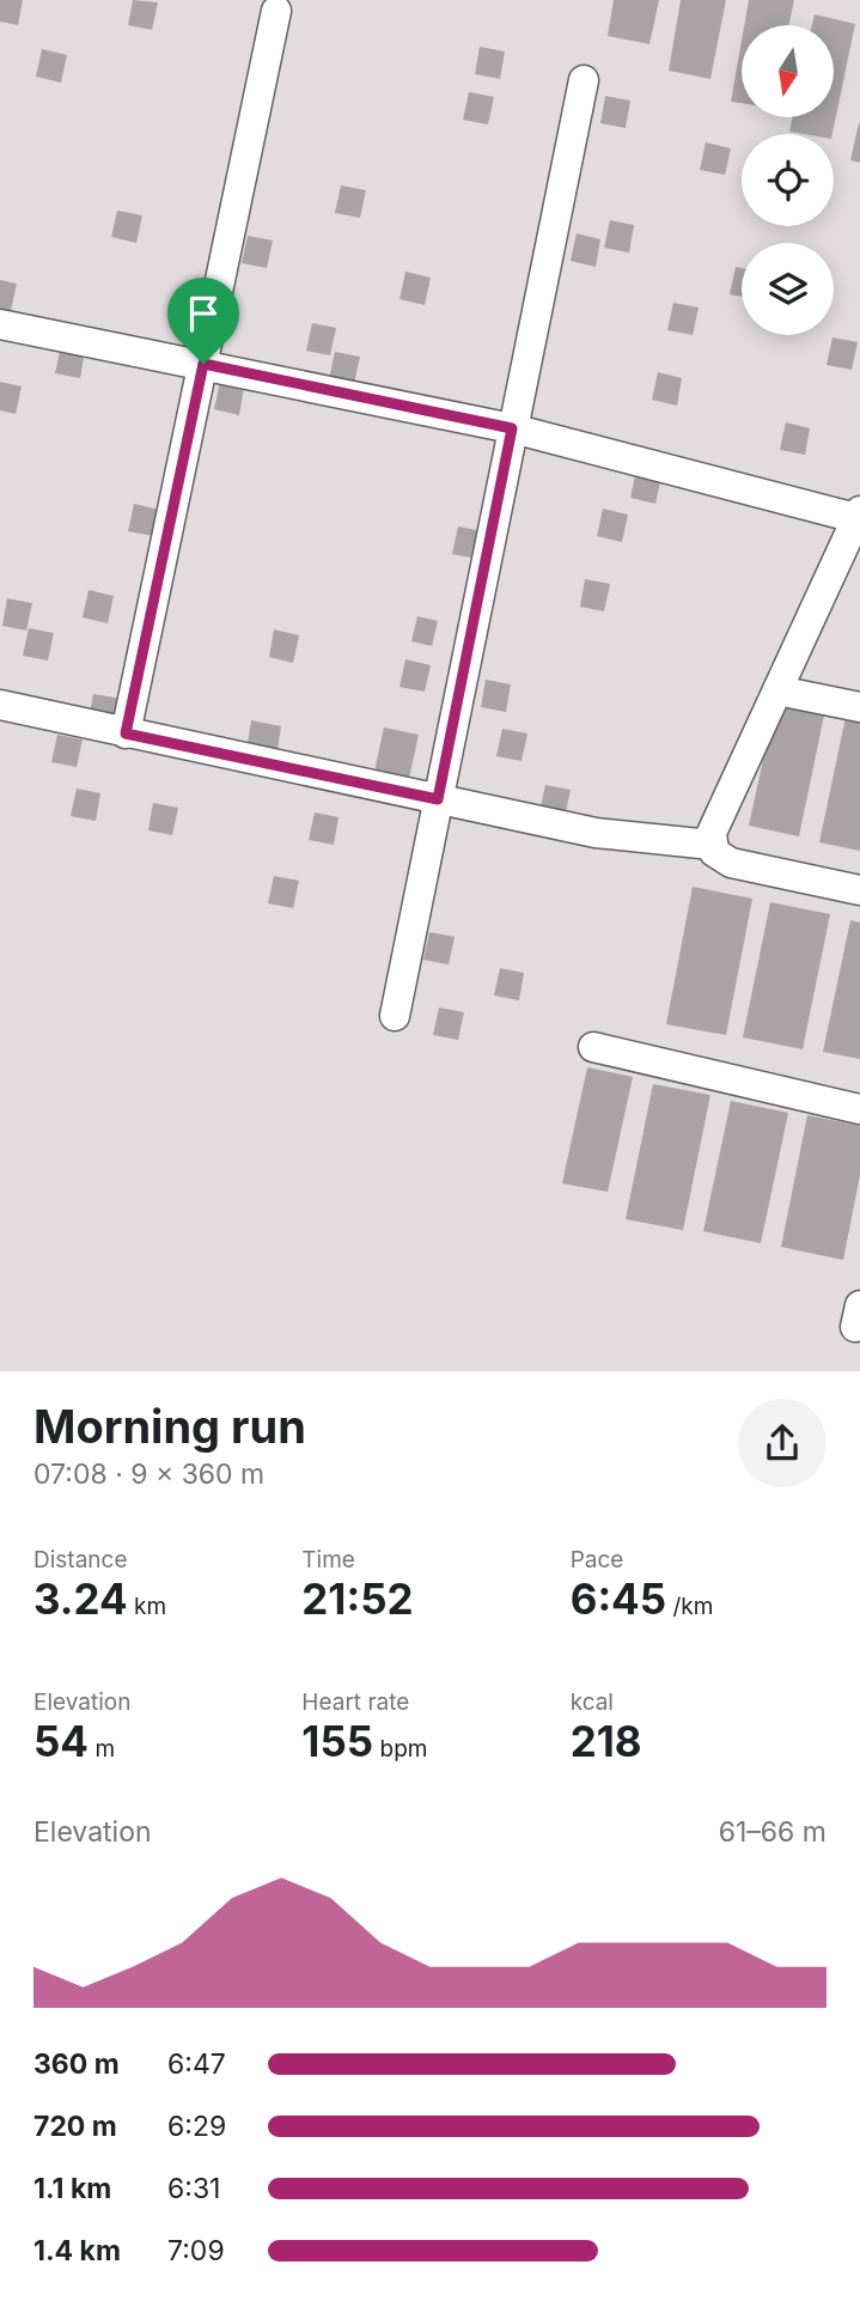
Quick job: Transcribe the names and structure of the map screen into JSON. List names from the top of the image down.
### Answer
{
  "north": "bottom",
  "page": {
    "heading": ["Morning run", "07:08 · 9 × 360 m"],
    "stats": [
      ["Distance", "3.24 km"],
      ["Time", "21:52"],
      ["Pace", "6:45 /km"],
      ["Elevation", "54 m"],
      ["Heart rate", "155 bpm"],
      ["kcal", "218"]
    ],
    "chart": ["Elevation", "61–66 m"],
    "list": [
      {
        "name": "360 m",
        "note": "6:47"
      },
      {
        "name": "720 m",
        "note": "6:29"
      },
      {
        "name": "1.1 km",
        "note": "6:31"
      },
      {
        "name": "1.4 km",
        "note": "7:09"
      }
    ]
  }
}
